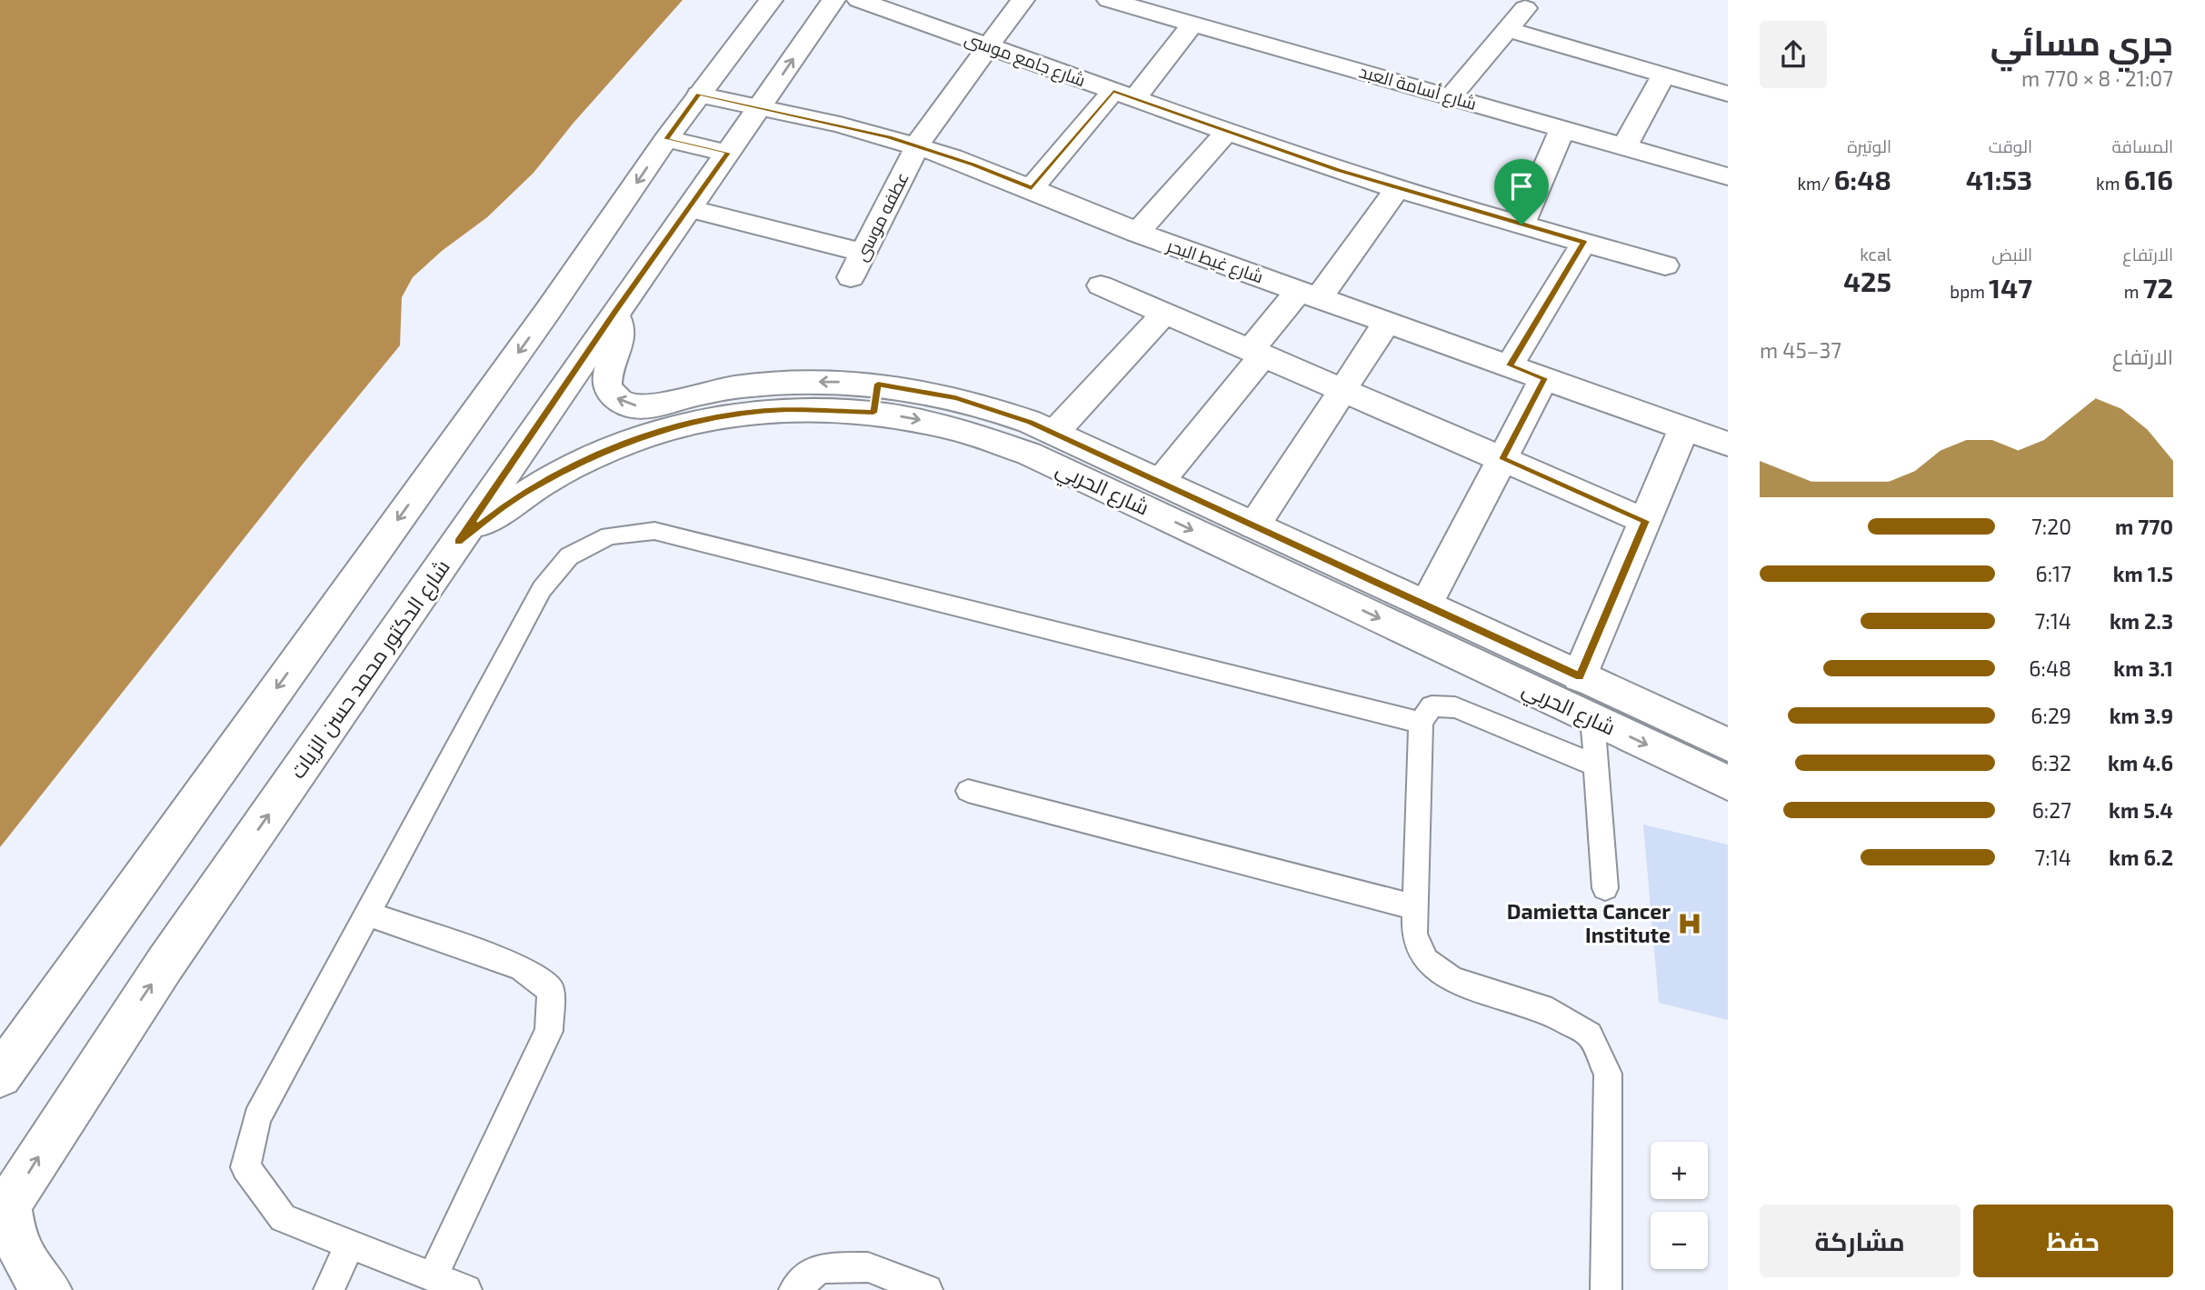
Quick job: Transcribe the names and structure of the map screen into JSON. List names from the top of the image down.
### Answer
{
  "streets": {
    "street": [
      "شارع جامع موسى",
      "شارع أسامة العبد",
      "عطفه موسى",
      "شارع غيط البحر",
      "شارع الحربي",
      "شارع الدكتور محمد حسن الزيات"
    ]
  },
  "crossings": [
    ["شارع جامع موسى", "عطفه موسى"],
    ["عطفه موسى", "شارع غيط البحر"],
    ["شارع غيط البحر", "شارع الدكتور محمد حسن الزيات"],
    ["شارع الحربي", "شارع الدكتور محمد حسن الزيات"]
  ],
  "places": {
    "hospital": ["Damietta Cancer Institute"]
  },
  "page": {
    "heading": ["جري مسائي", "21:07 · 8 × 770 m"],
    "stats": [
      ["المسافة", "6.16 km"],
      ["الوقت", "41:53"],
      ["الوتيرة", "6:48 /km"],
      ["الارتفاع", "72 m"],
      ["النبض", "147 bpm"],
      ["kcal", "425"]
    ],
    "chart": ["الارتفاع", "37–45 m"],
    "list": [
      {
        "name": "770 m",
        "note": "7:20"
      },
      {
        "name": "1.5 km",
        "note": "6:17"
      },
      {
        "name": "2.3 km",
        "note": "7:14"
      },
      {
        "name": "3.1 km",
        "note": "6:48"
      },
      {
        "name": "3.9 km",
        "note": "6:29"
      },
      {
        "name": "4.6 km",
        "note": "6:32"
      },
      {
        "name": "5.4 km",
        "note": "6:27"
      },
      {
        "name": "6.2 km",
        "note": "7:14"
      }
    ],
    "map_buttons": ["+", "−"],
    "buttons": ["حفظ", "مشاركة"]
  }
}
